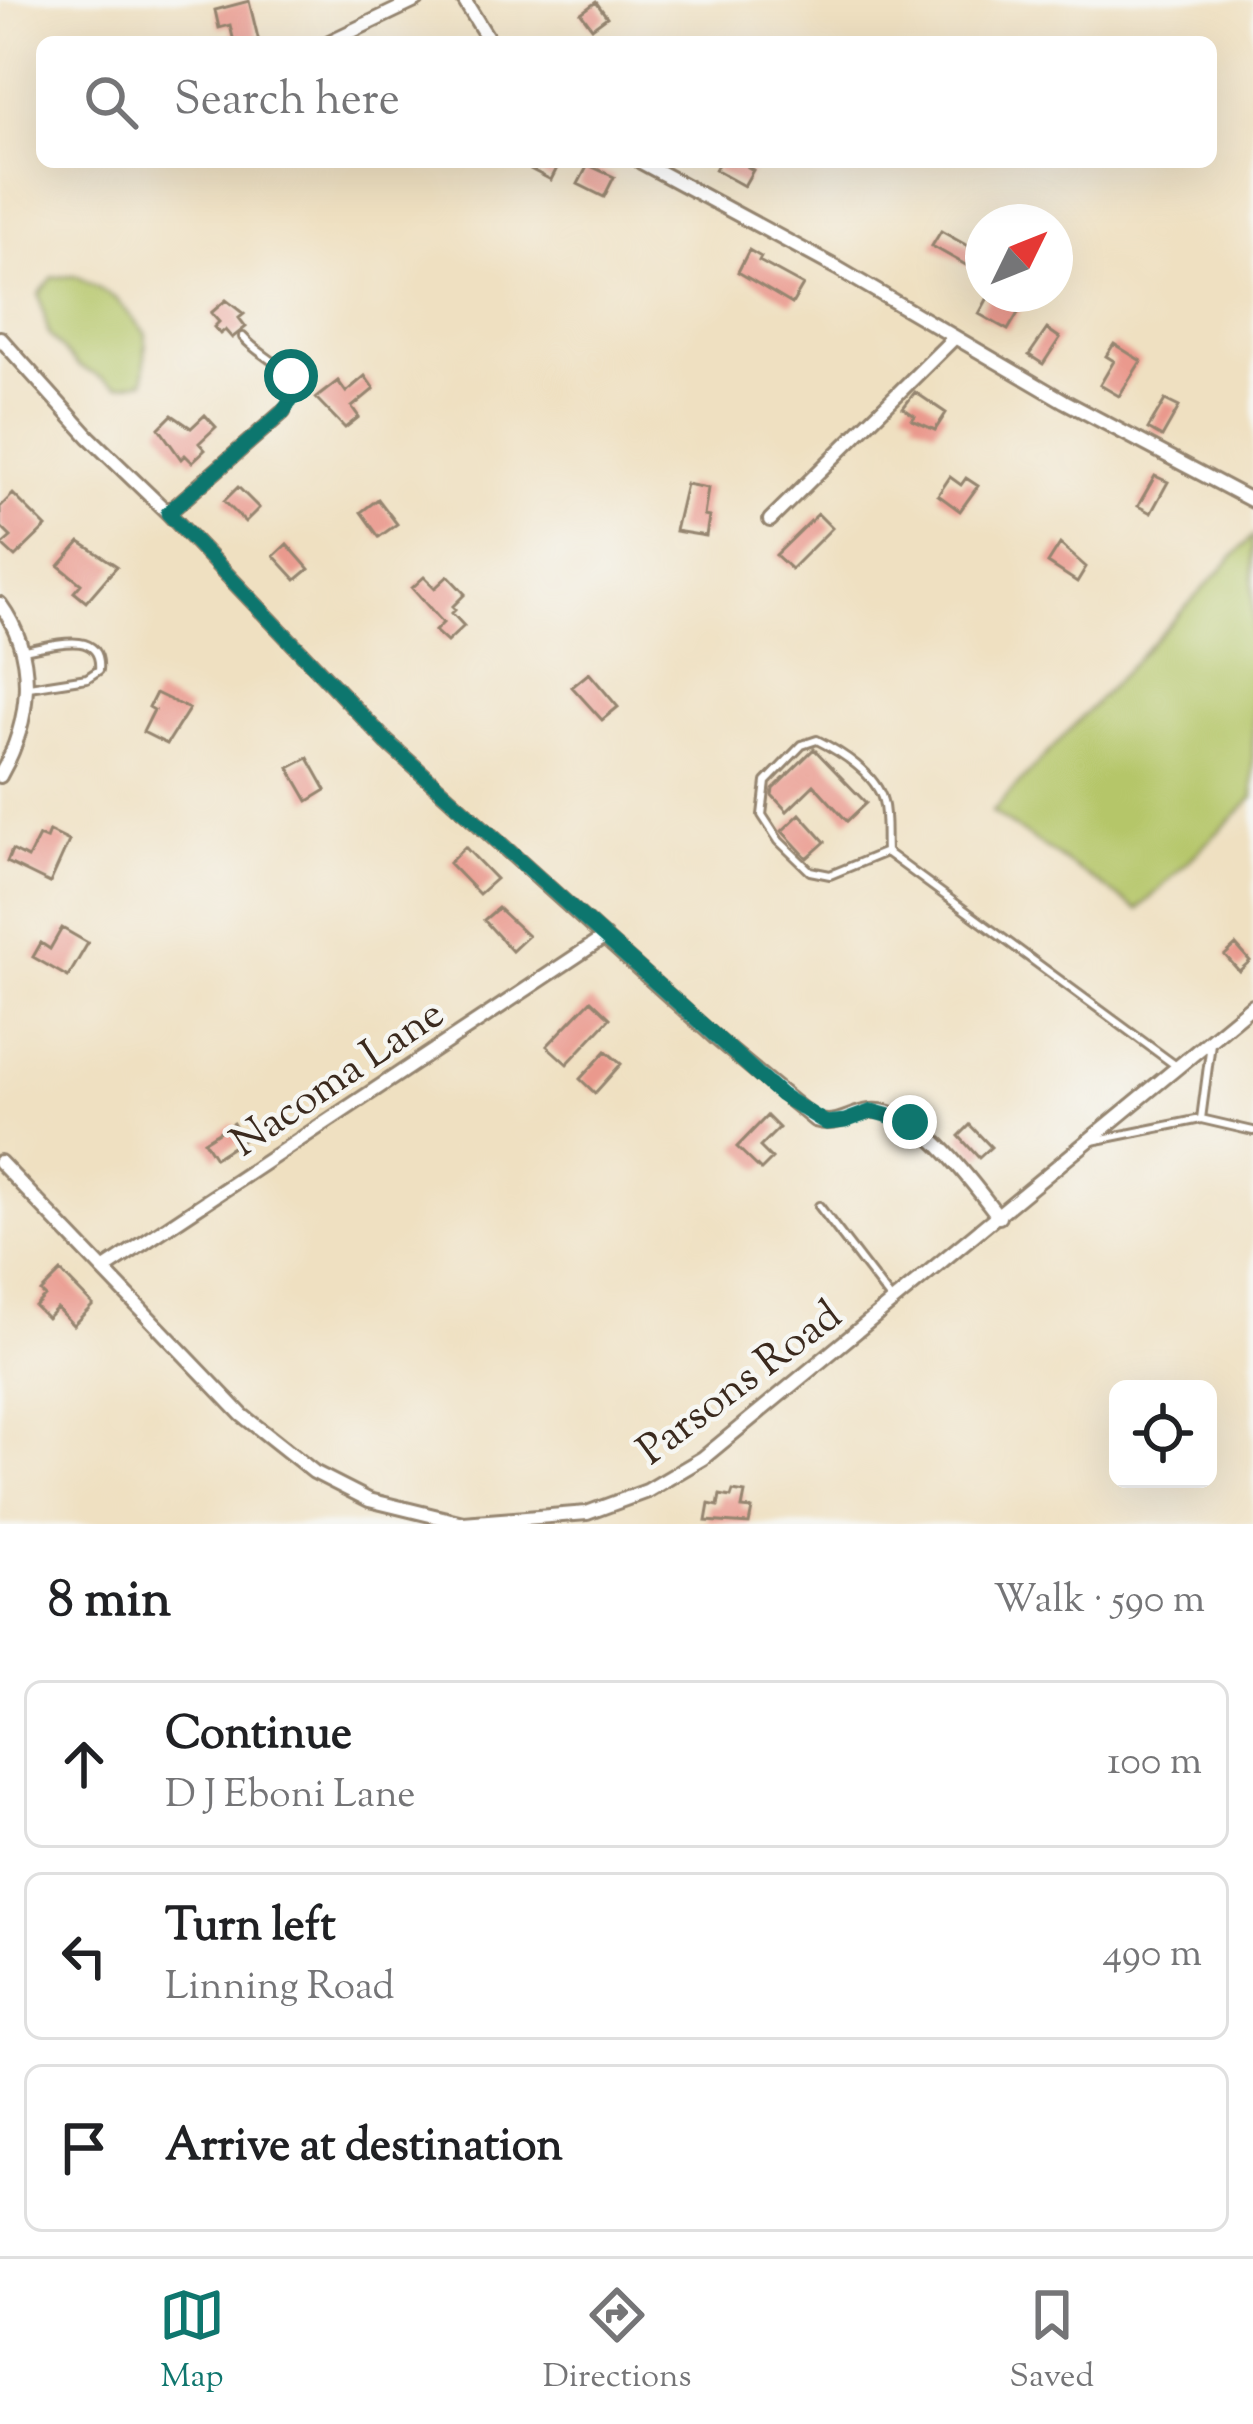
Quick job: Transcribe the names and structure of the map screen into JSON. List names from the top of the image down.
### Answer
{
  "streets": {
    "street": ["Nacoma Lane", "Parsons Road"]
  },
  "crossings": [
    ["Nacoma Lane", "Parsons Road"]
  ],
  "north": "top right",
  "page": {
    "search": "Search here",
    "heading": ["8 min", "Walk · 590 m"],
    "list": [
      ["Continue", "D J Eboni Lane", "100 m"],
      ["Turn left", "Linning Road", "490 m"],
      "Arrive at destination"
    ],
    "nav": ["Map", "Directions", "Saved"]
  }
}
